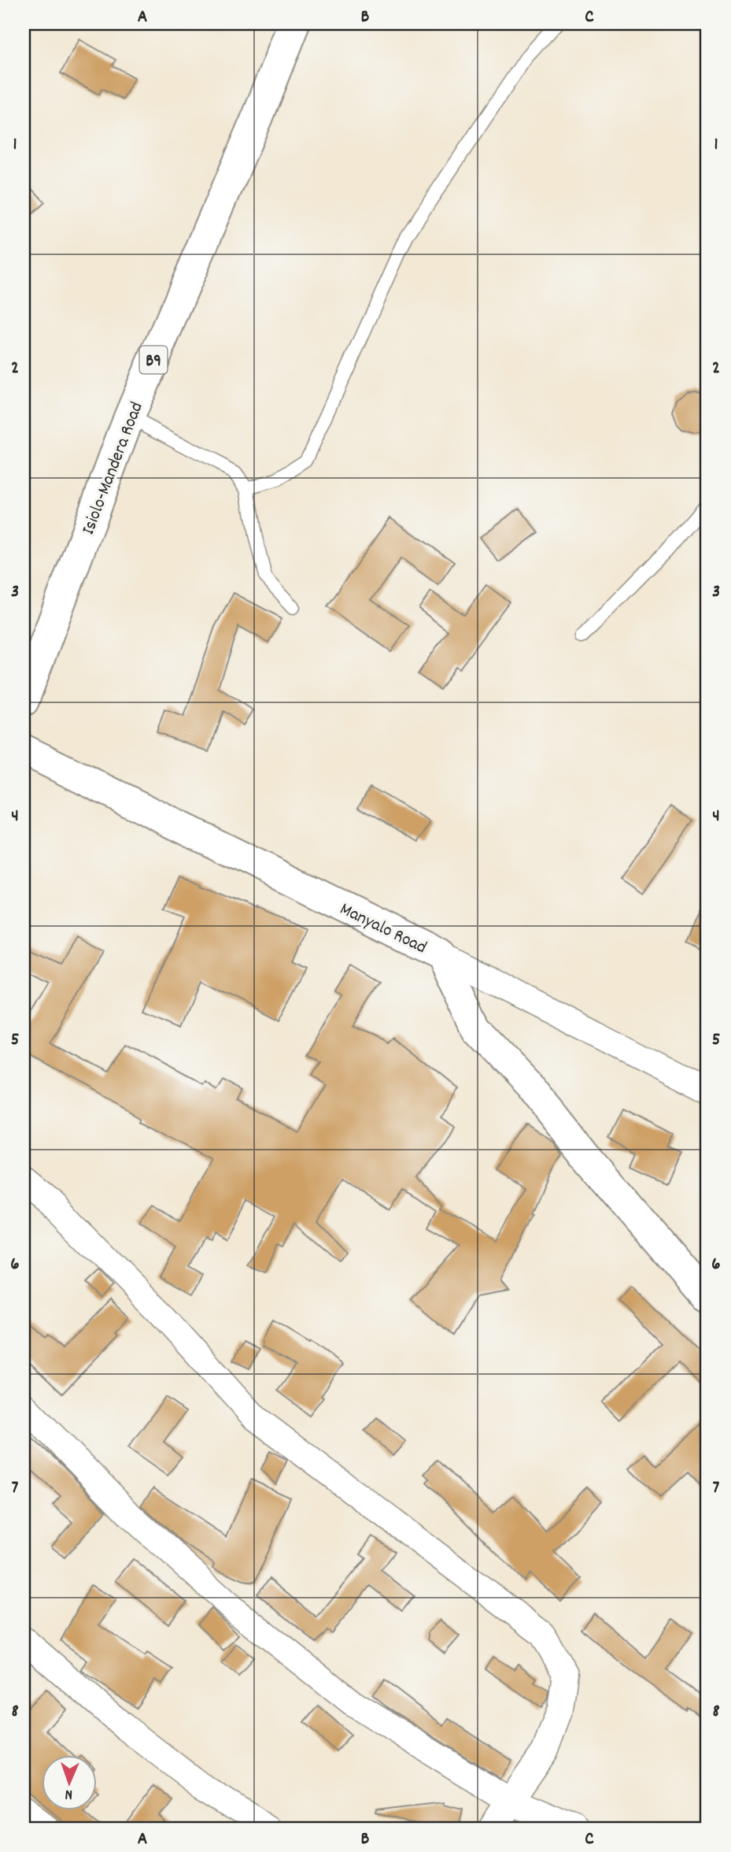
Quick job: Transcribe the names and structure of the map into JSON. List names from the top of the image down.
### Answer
{
  "streets": {
    "main road": ["B9", "Isiolo-Mandera Road", "Manyalo Road"]
  },
  "north": "bottom",
  "grid": {
    "columns": ["A", "B", "C"],
    "rows": [
      "1",
      "2",
      "3",
      "4",
      "5",
      "6",
      "7",
      "8"
    ]
  }
}
